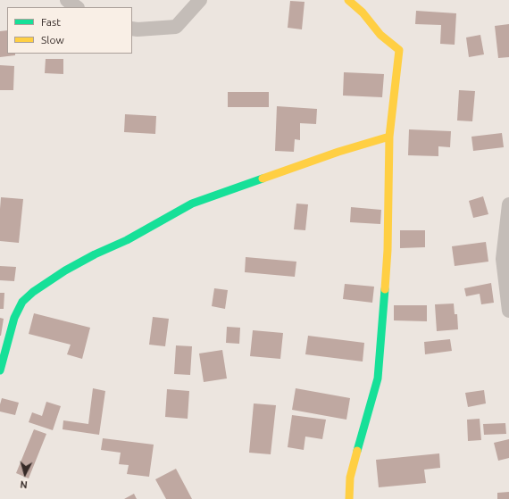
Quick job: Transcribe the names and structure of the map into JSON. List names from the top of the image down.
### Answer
{
  "legend": ["Fast", "Slow"],
  "north": "bottom"
}
